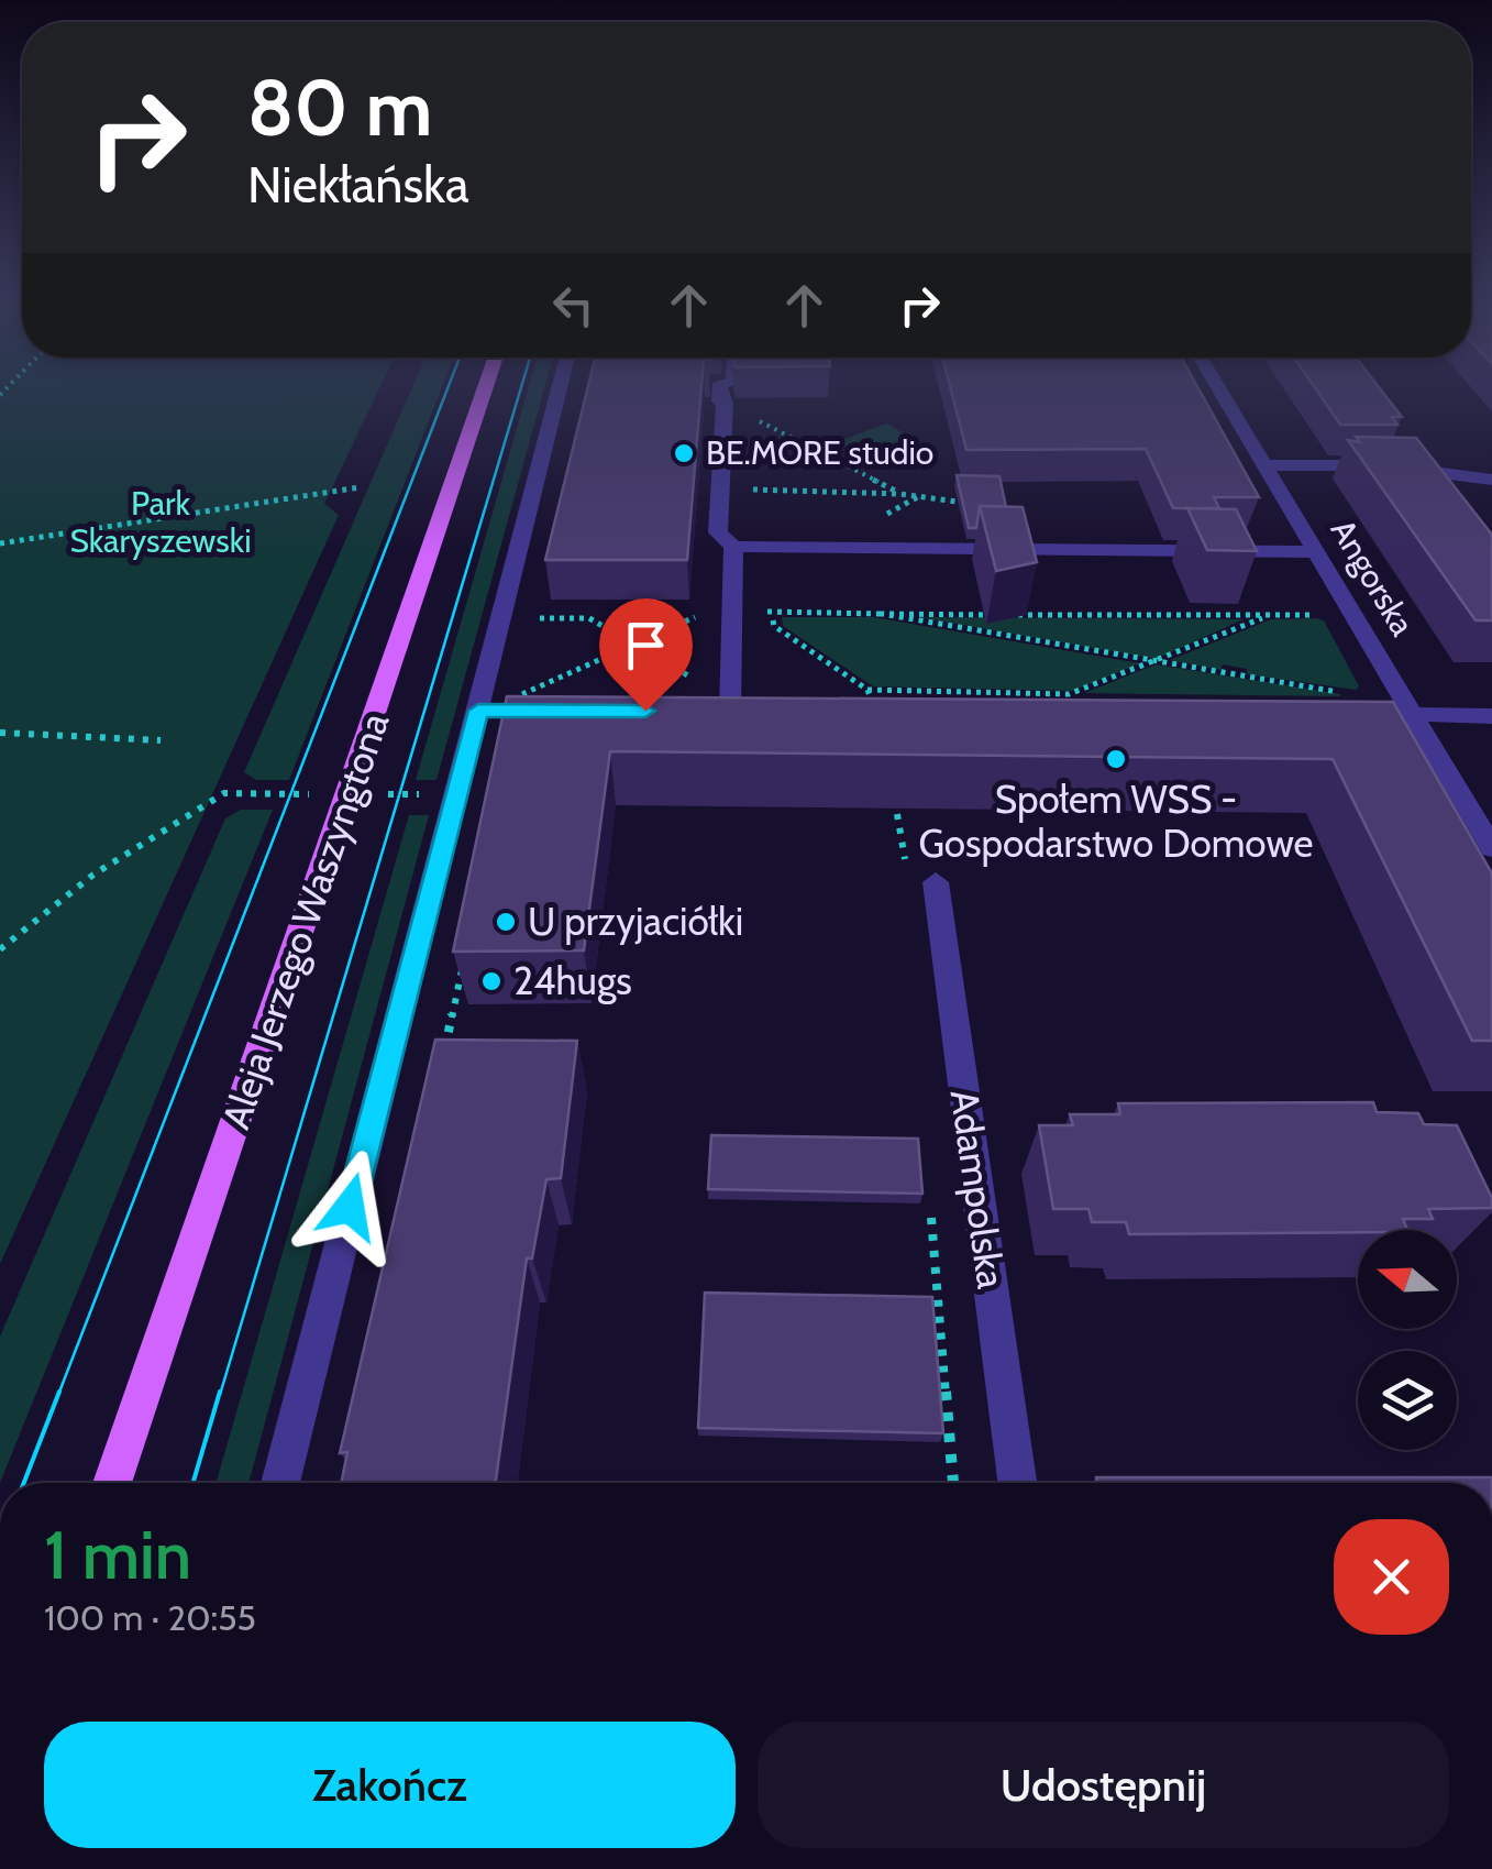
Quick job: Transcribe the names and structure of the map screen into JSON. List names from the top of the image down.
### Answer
{
  "streets": {
    "main road": ["Aleja Jerzego Waszyngtona"],
    "street": ["Angorska", "Adampolska"]
  },
  "parks": ["Park Skaryszewski"],
  "places": [
    "BE.MORE studio",
    "Społem WSS - Gospodarstwo Domowe",
    "U przyjaciółki",
    "24hugs"
  ],
  "north": "left",
  "page": {
    "turn": ["80 m", "Niekłańska"],
    "heading": ["1 min", "100 m · 20:55"],
    "buttons": ["Zakończ", "Udostępnij"]
  }
}
